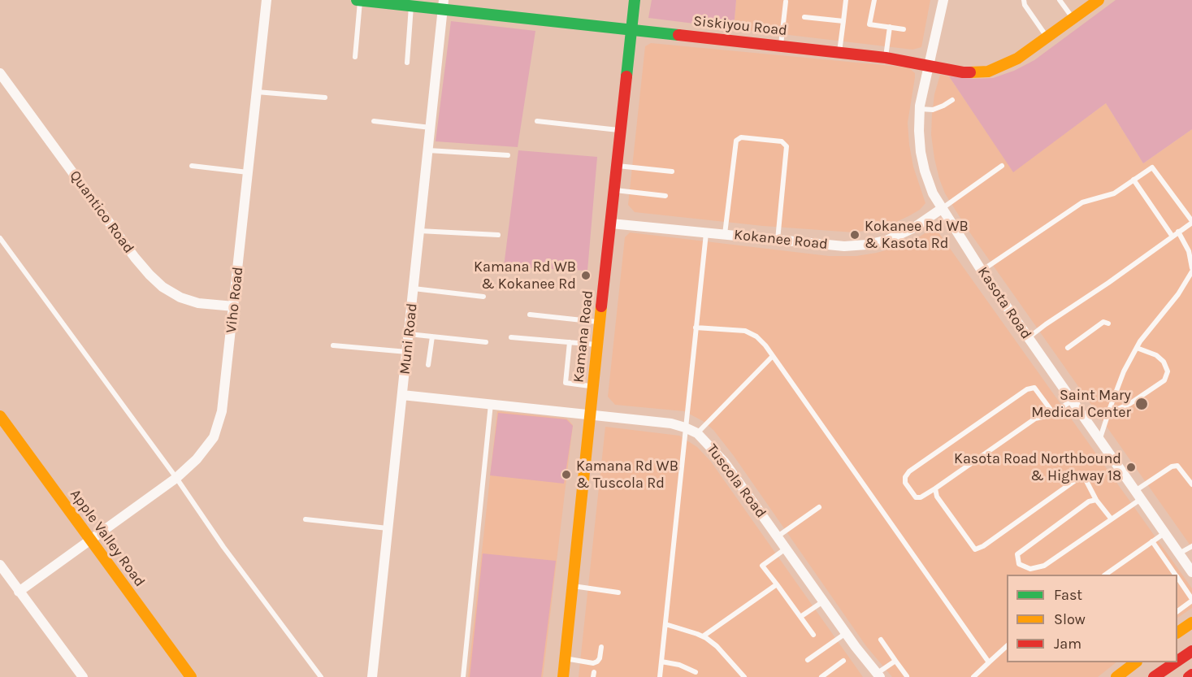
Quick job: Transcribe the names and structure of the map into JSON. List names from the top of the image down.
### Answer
{
  "streets": {
    "street": [
      "Siskiyou Road",
      "Quantico Road",
      "Kokanee Road",
      "Viho Road",
      "Kasota Road",
      "Kamana Road",
      "Muni Road",
      "Tuscola Road",
      "Apple Valley Road"
    ]
  },
  "crossings": [
    ["Siskiyou Road", "Kasota Road"],
    ["Siskiyou Road", "Kamana Road"],
    ["Siskiyou Road", "Muni Road"],
    ["Quantico Road", "Viho Road"],
    ["Kokanee Road", "Kasota Road"],
    ["Kokanee Road", "Kamana Road"],
    ["Viho Road", "Apple Valley Road"],
    ["Kamana Road", "Tuscola Road"],
    ["Muni Road", "Tuscola Road"]
  ],
  "places": [
    "Kokanee Rd WB & Kasota Rd",
    "Kamana Rd WB & Kokanee Rd",
    "Saint Mary Medical Center",
    "Kasota Road Northbound & Highway 18",
    "Kamana Rd WB & Tuscola Rd"
  ],
  "legend": ["Fast", "Slow", "Jam"]
}
